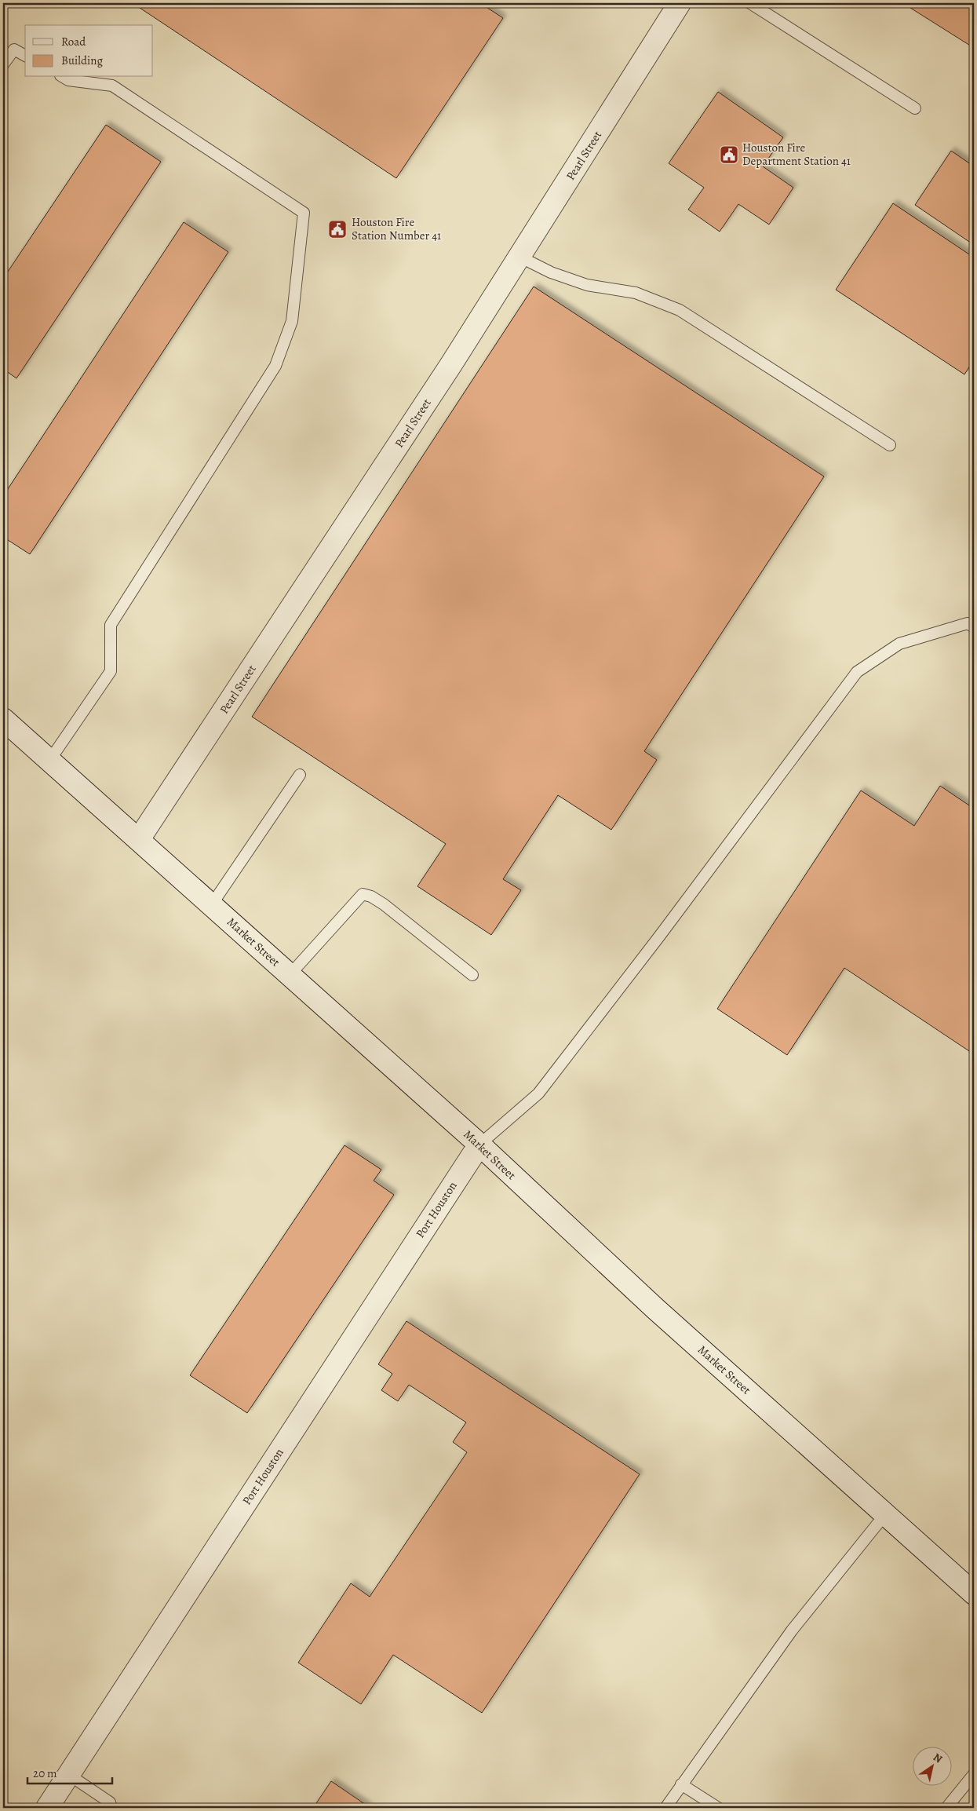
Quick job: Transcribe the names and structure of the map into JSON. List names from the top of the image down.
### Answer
{
  "streets": {
    "street": ["Pearl Street", "Market Street", "Port Houston"]
  },
  "crossings": [
    ["Pearl Street", "Market Street"],
    ["Market Street", "Port Houston"]
  ],
  "places": {
    "public building": ["Houston Fire Department Station 41", "Houston Fire Station Number 41"]
  },
  "legend": ["Road", "Building"],
  "scale_bar": "20 m",
  "north": "top right"
}
